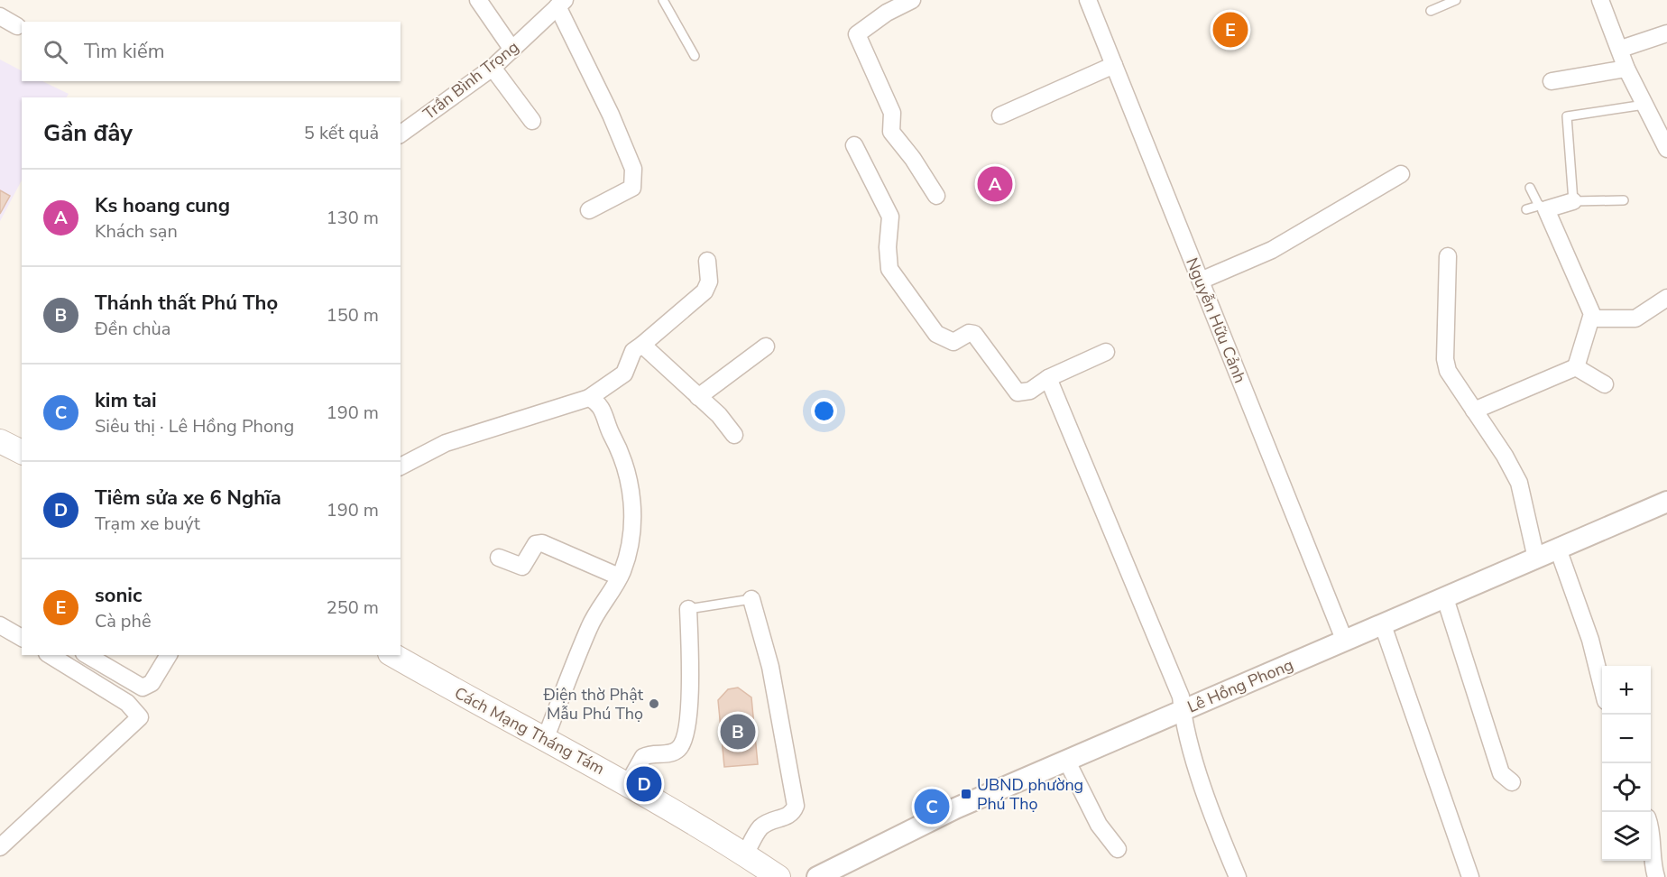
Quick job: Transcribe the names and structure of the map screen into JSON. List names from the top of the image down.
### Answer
{
  "streets": {
    "main road": ["Cách Mạng Tháng Tám"],
    "street": ["Trần Bình Trọng", "Nguyễn Hữu Cảnh", "Lê Hồng Phong"]
  },
  "crossings": [
    ["Nguyễn Hữu Cảnh", "Lê Hồng Phong"]
  ],
  "places": {
    "other": ["Điện thờ Phật Mẫu Phú Thọ"],
    "transit": ["UBND phường Phú Thọ"]
  },
  "page": {
    "pins": [
      "E",
      "A",
      "B",
      "D",
      "C"
    ],
    "search": "Tìm kiếm",
    "heading": ["Gần đây", "5 kết quả"],
    "list": [
      {
        "mark": "A",
        "name": "Ks hoang cung",
        "note": "Khách sạn",
        "value": "130 m"
      },
      {
        "mark": "B",
        "name": "Thánh thất Phú Thọ",
        "note": "Đền chùa",
        "value": "150 m"
      },
      {
        "mark": "C",
        "name": "kim tai",
        "note": "Siêu thị · Lê Hồng Phong",
        "value": "190 m"
      },
      {
        "mark": "D",
        "name": "Tiêm sửa xe 6 Nghĩa",
        "note": "Trạm xe buýt",
        "value": "190 m"
      },
      {
        "mark": "E",
        "name": "sonic",
        "note": "Cà phê",
        "value": "250 m"
      }
    ],
    "map_buttons": ["+", "−"]
  }
}
